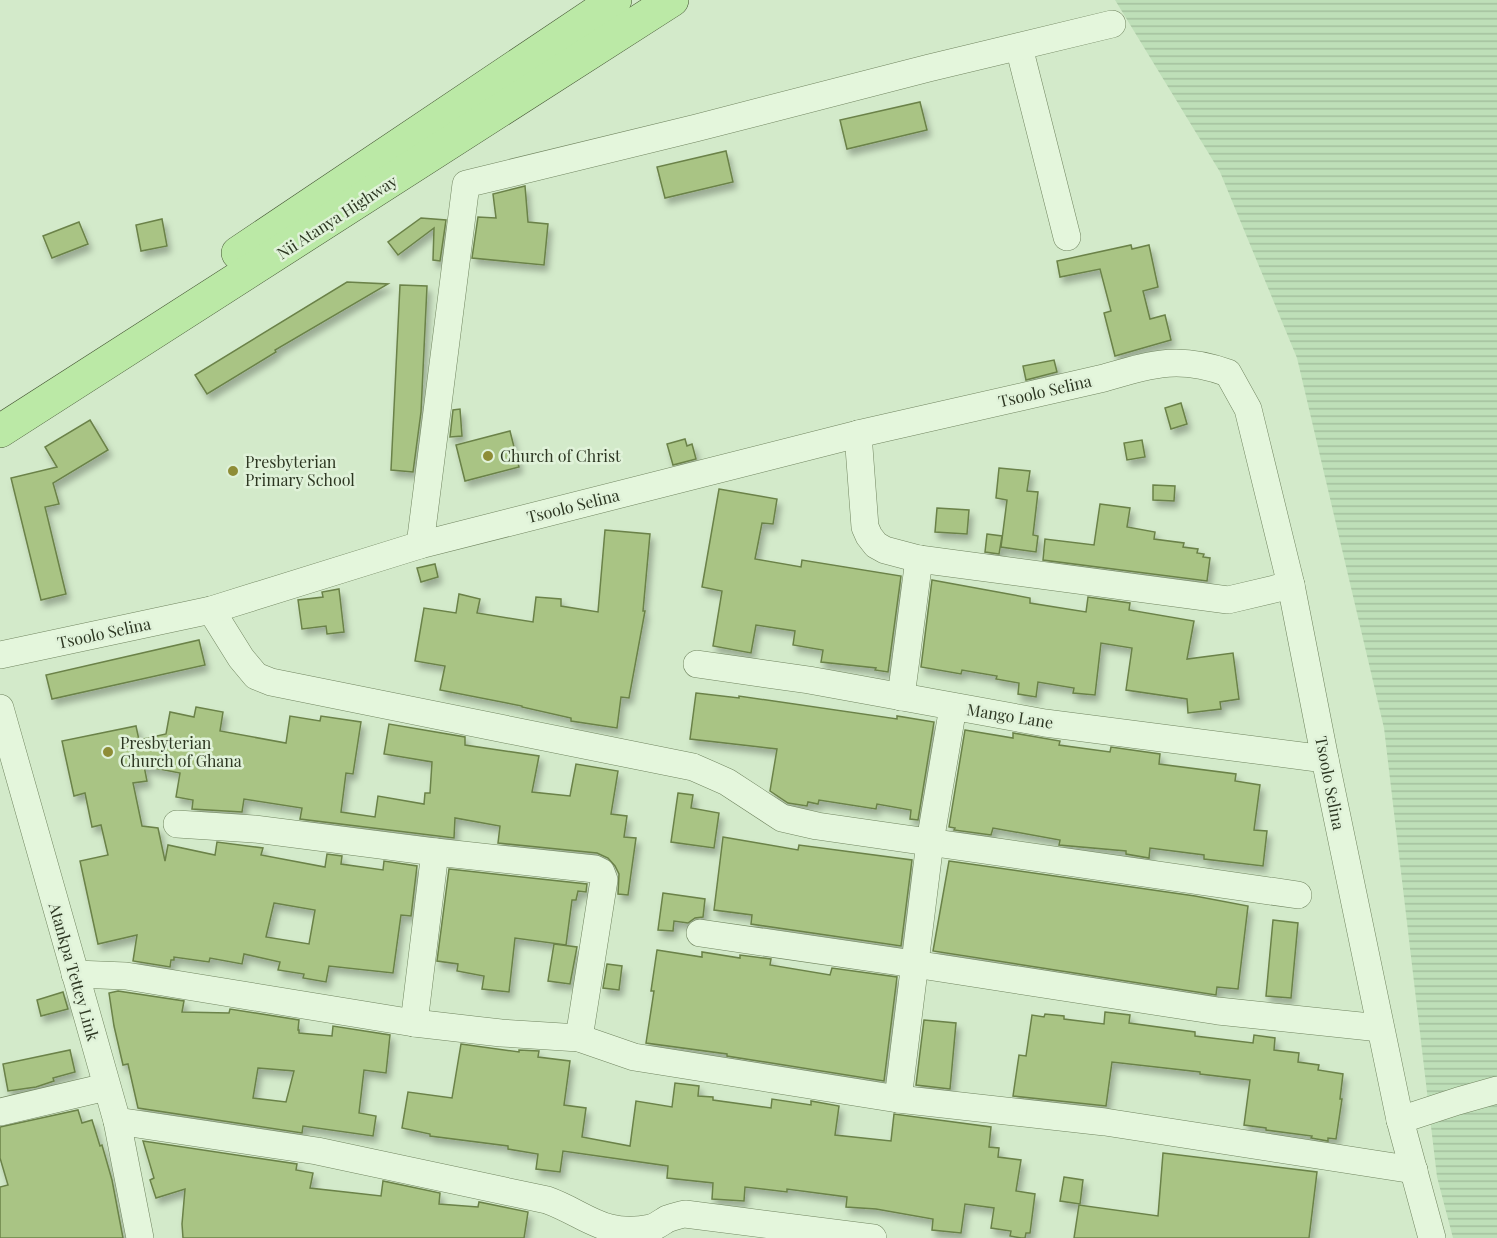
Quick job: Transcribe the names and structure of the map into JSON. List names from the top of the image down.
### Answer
{
  "streets": {
    "main road": ["Nii Atanya Highway"],
    "street": ["Tsoolo Selina", "Mango Lane", "Atankpa Tettey Link"]
  },
  "crossings": [
    ["Tsoolo Selina", "Mango Lane"]
  ],
  "places": ["Church of Christ", "Presbyterian Primary School", "Presbyterian Church of Ghana"]
}
